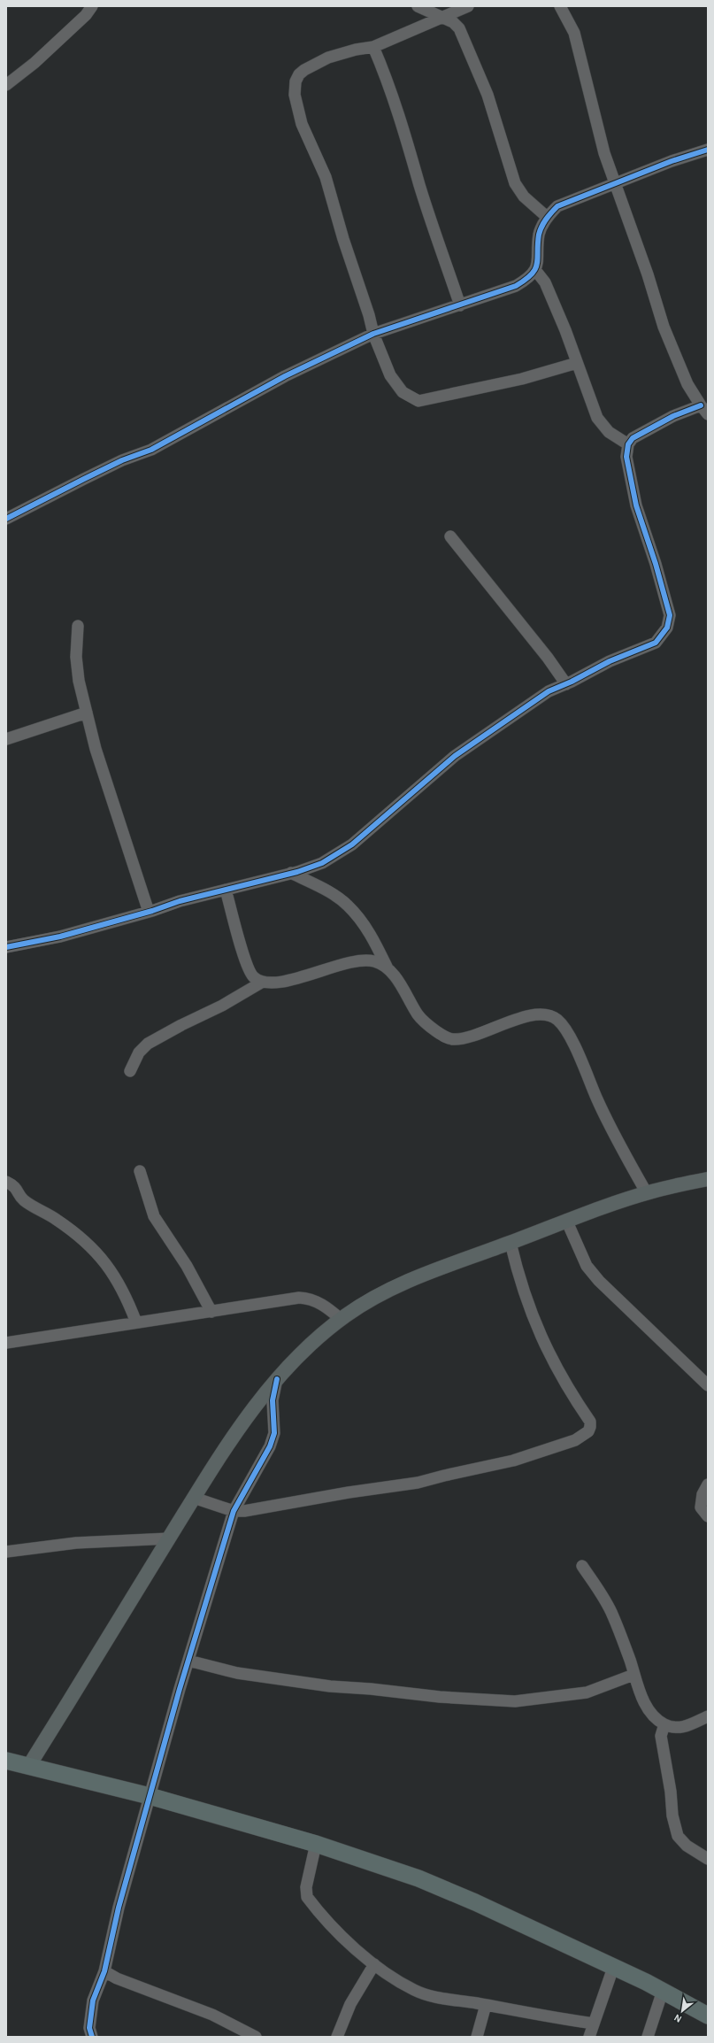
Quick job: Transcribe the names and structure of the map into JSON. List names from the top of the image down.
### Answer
{
  "north": "bottom left"
}
